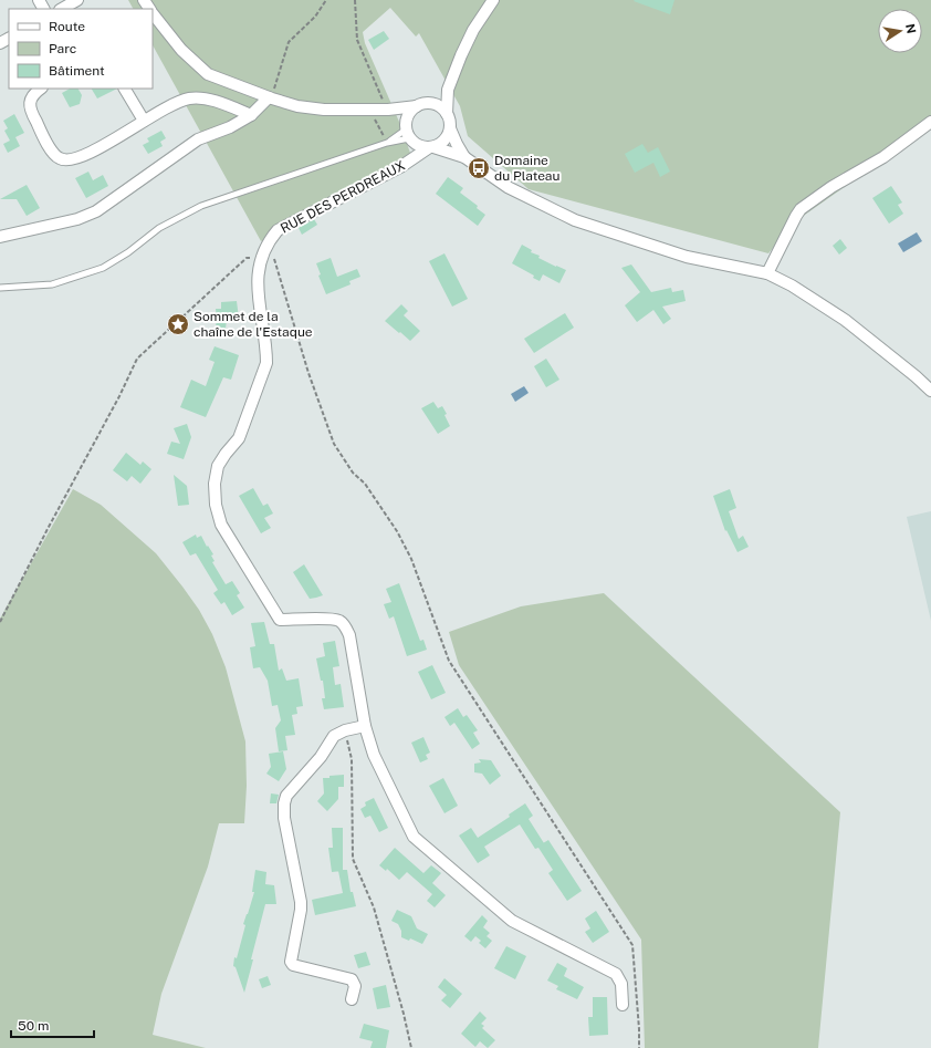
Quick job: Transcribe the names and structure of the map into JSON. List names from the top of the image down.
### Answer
{
  "streets": {
    "street": ["RUE DES PERDREAUX"]
  },
  "places": {
    "bus stop": ["Domaine du Plateau"],
    "place": ["Sommet de la chaîne de l'Estaque"]
  },
  "legend": ["Route", "Parc", "Bâtiment"],
  "scale_bar": "50 m",
  "north": "right"
}
